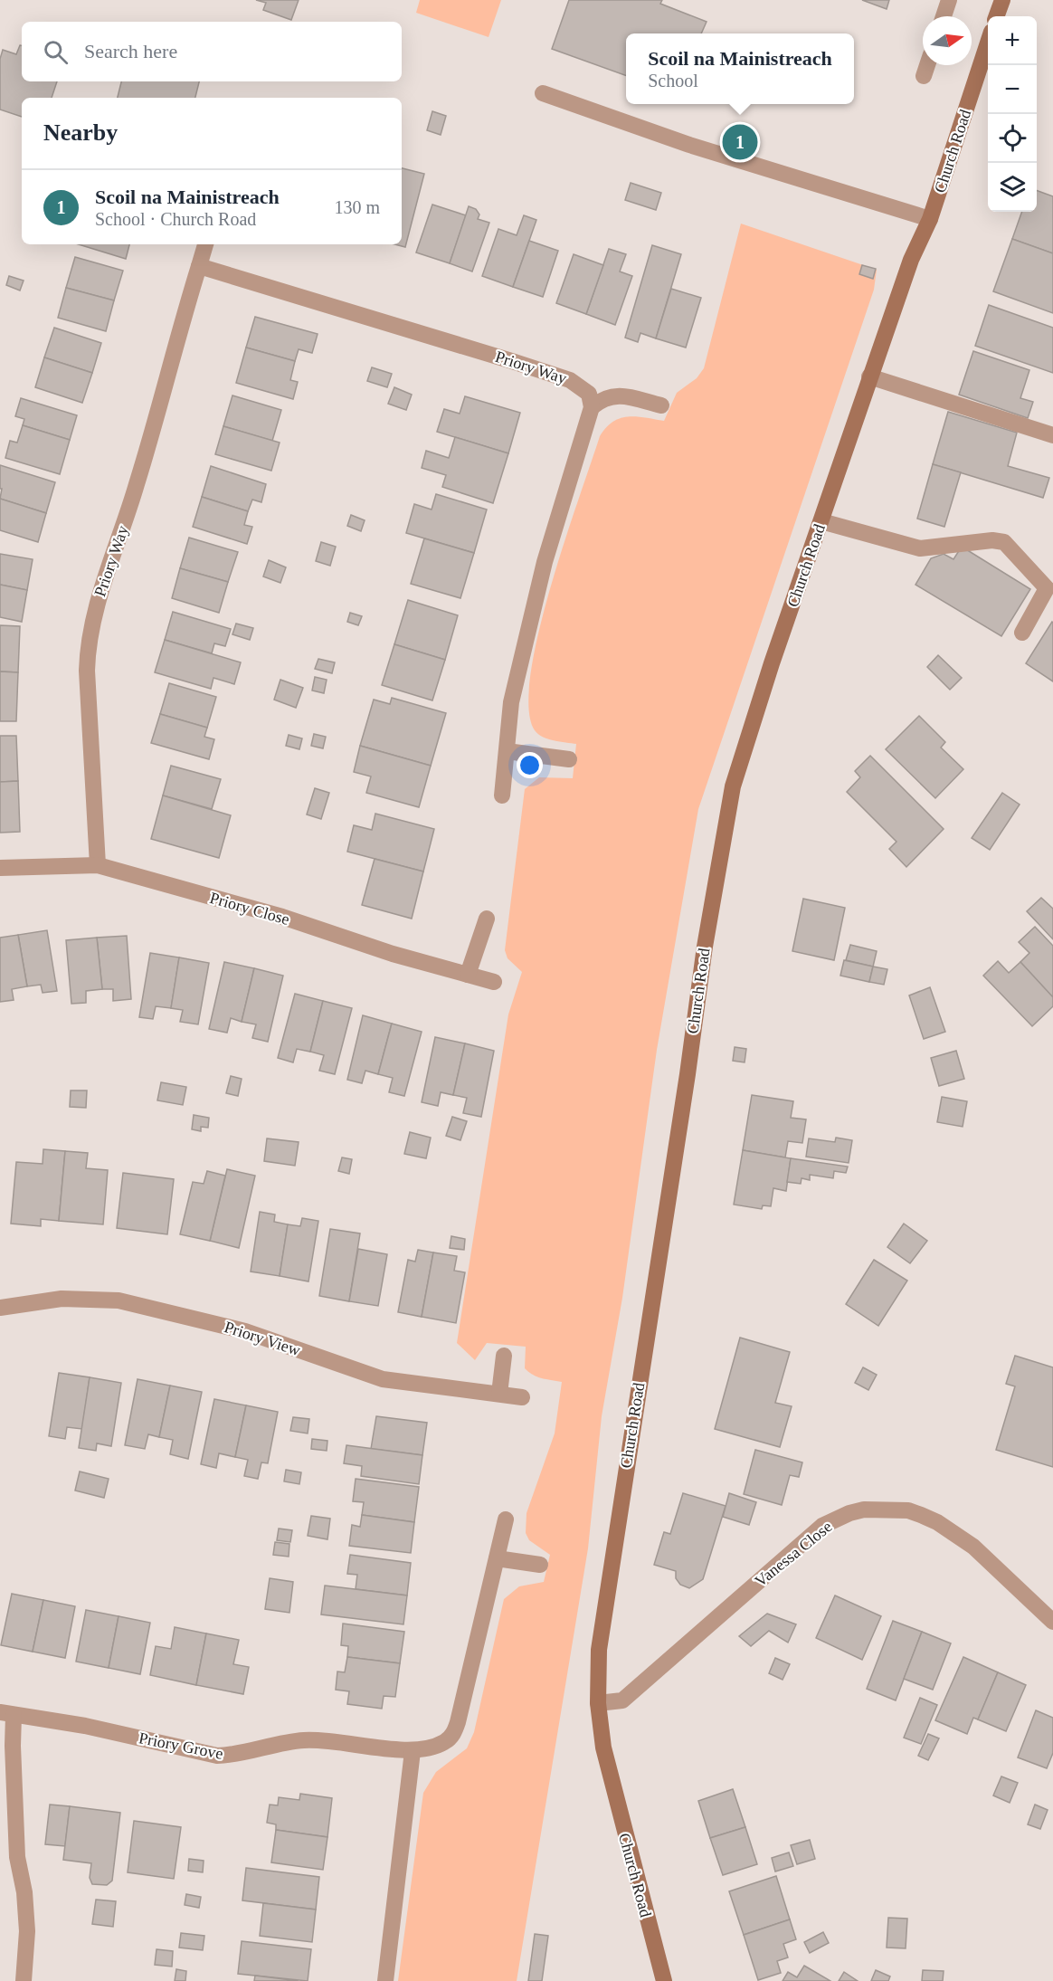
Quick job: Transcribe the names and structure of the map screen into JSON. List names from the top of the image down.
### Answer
{
  "streets": {
    "street": [
      "Church Road",
      "Priory Way",
      "Priory Close",
      "Priory View",
      "Vanessa Close",
      "Priory Grove"
    ]
  },
  "crossings": [
    ["Church Road", "Vanessa Close"],
    ["Priory Way", "Priory Close"]
  ],
  "north": "right",
  "page": {
    "map_buttons": ["+", "−"],
    "search": "Search here",
    "popup": ["Scoil na Mainistreach", "School"],
    "heading": "Nearby",
    "pins": "1",
    "list": [
      {
        "mark": "1",
        "name": "Scoil na Mainistreach",
        "note": "School · Church Road",
        "value": "130 m"
      }
    ]
  }
}
